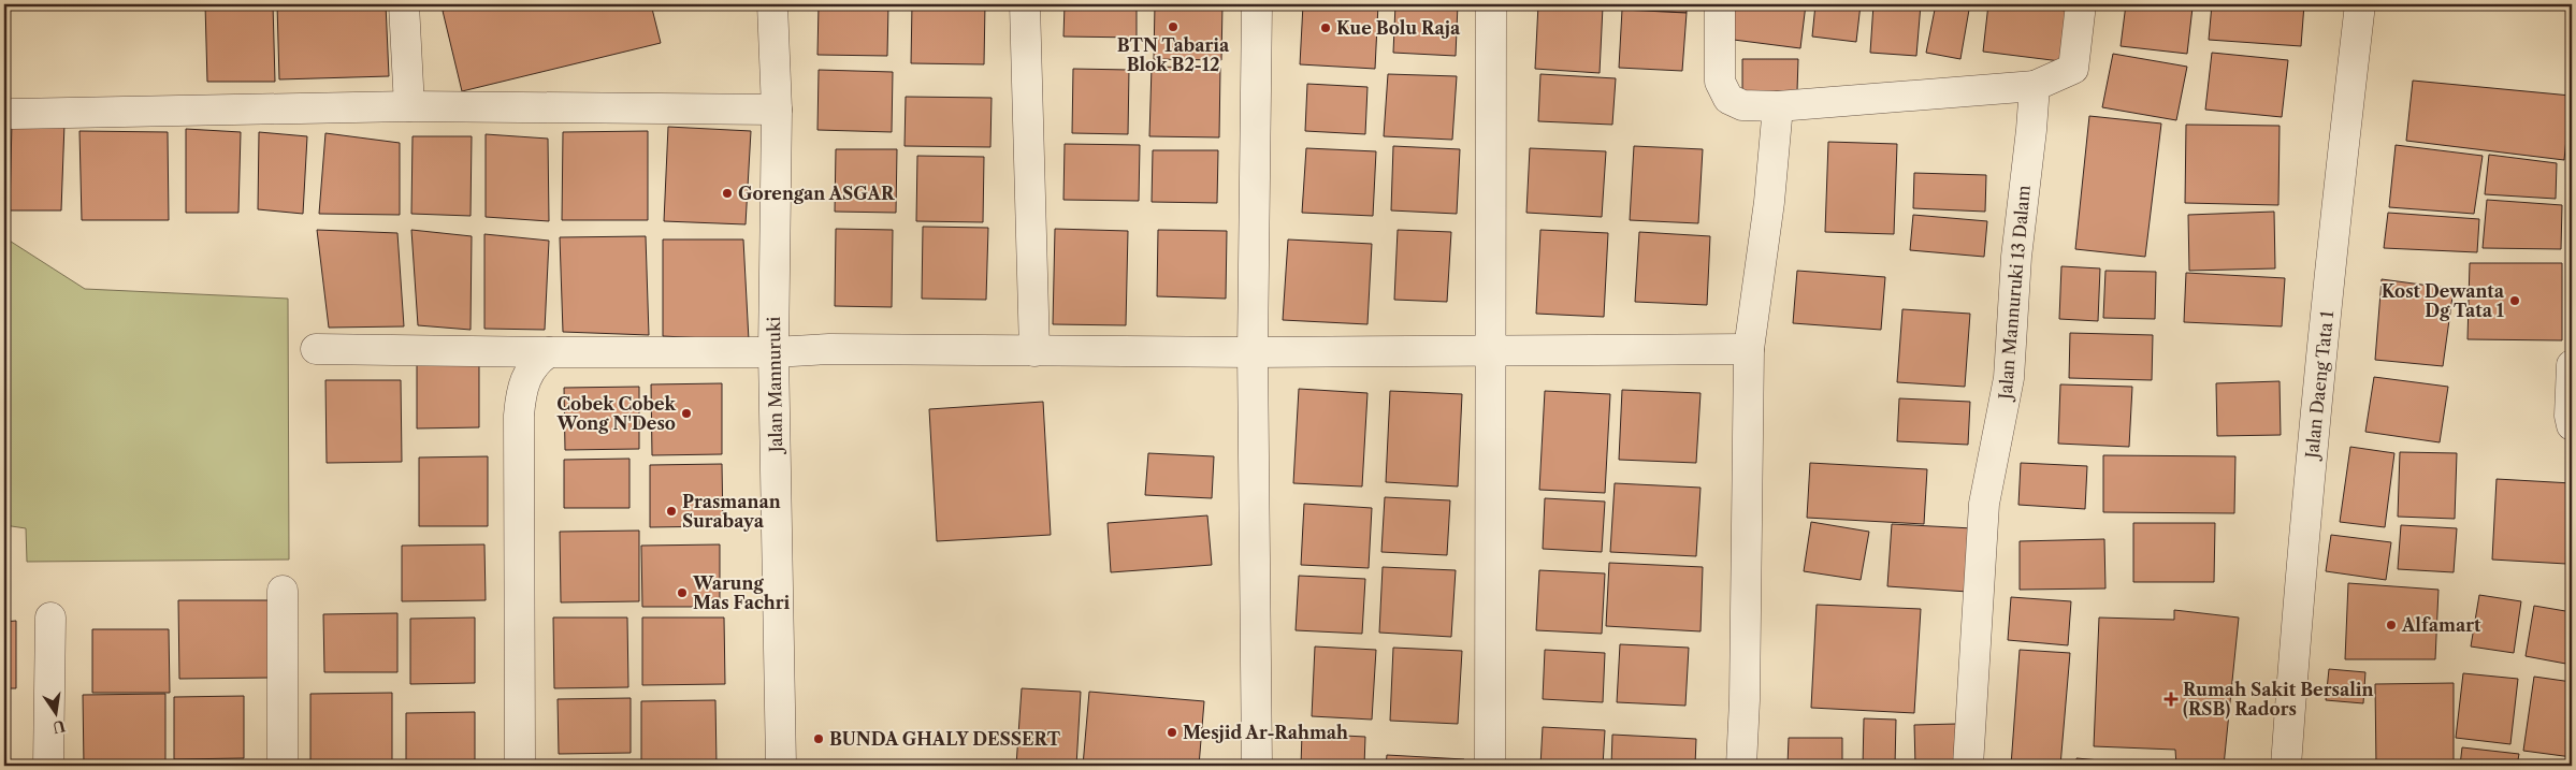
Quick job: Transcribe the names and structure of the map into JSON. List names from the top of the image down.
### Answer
{
  "streets": {
    "street": ["Jalan Mannuruki 13 Dalam", "Jalan Mannuruki", "Jalan Daeng Tata 1"]
  },
  "places": {
    "other": [
      "BTN Tabaria Blok B2-12",
      "Kue Bolu Raja",
      "Gorengan ASGAR",
      "Kost Dewanta Dg Tata 1",
      "Cobek Cobek Wong N'Deso",
      "Prasmanan Surabaya",
      "Warung Mas Fachri",
      "Alfamart",
      "Mesjid Ar-Rahmah",
      "BUNDA GHALY DESSERT"
    ],
    "health": ["Rumah Sakit Bersalin (RSB) Radors"]
  },
  "north": "bottom"
}
